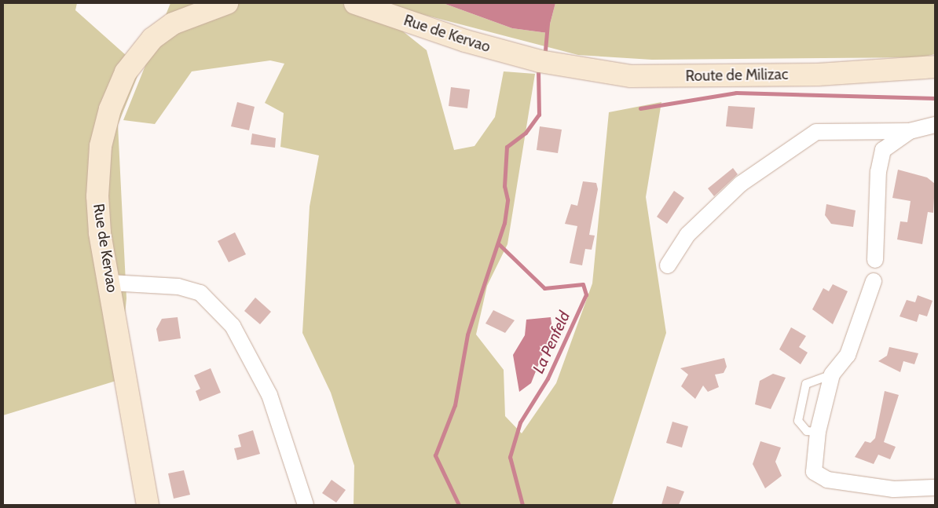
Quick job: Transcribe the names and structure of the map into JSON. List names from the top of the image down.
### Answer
{
  "streets": {
    "main road": ["Rue de Kervao", "Route de Milizac"]
  },
  "crossings": [
    ["Rue de Kervao", "Route de Milizac"]
  ],
  "water": ["La Penfeld"]
}
